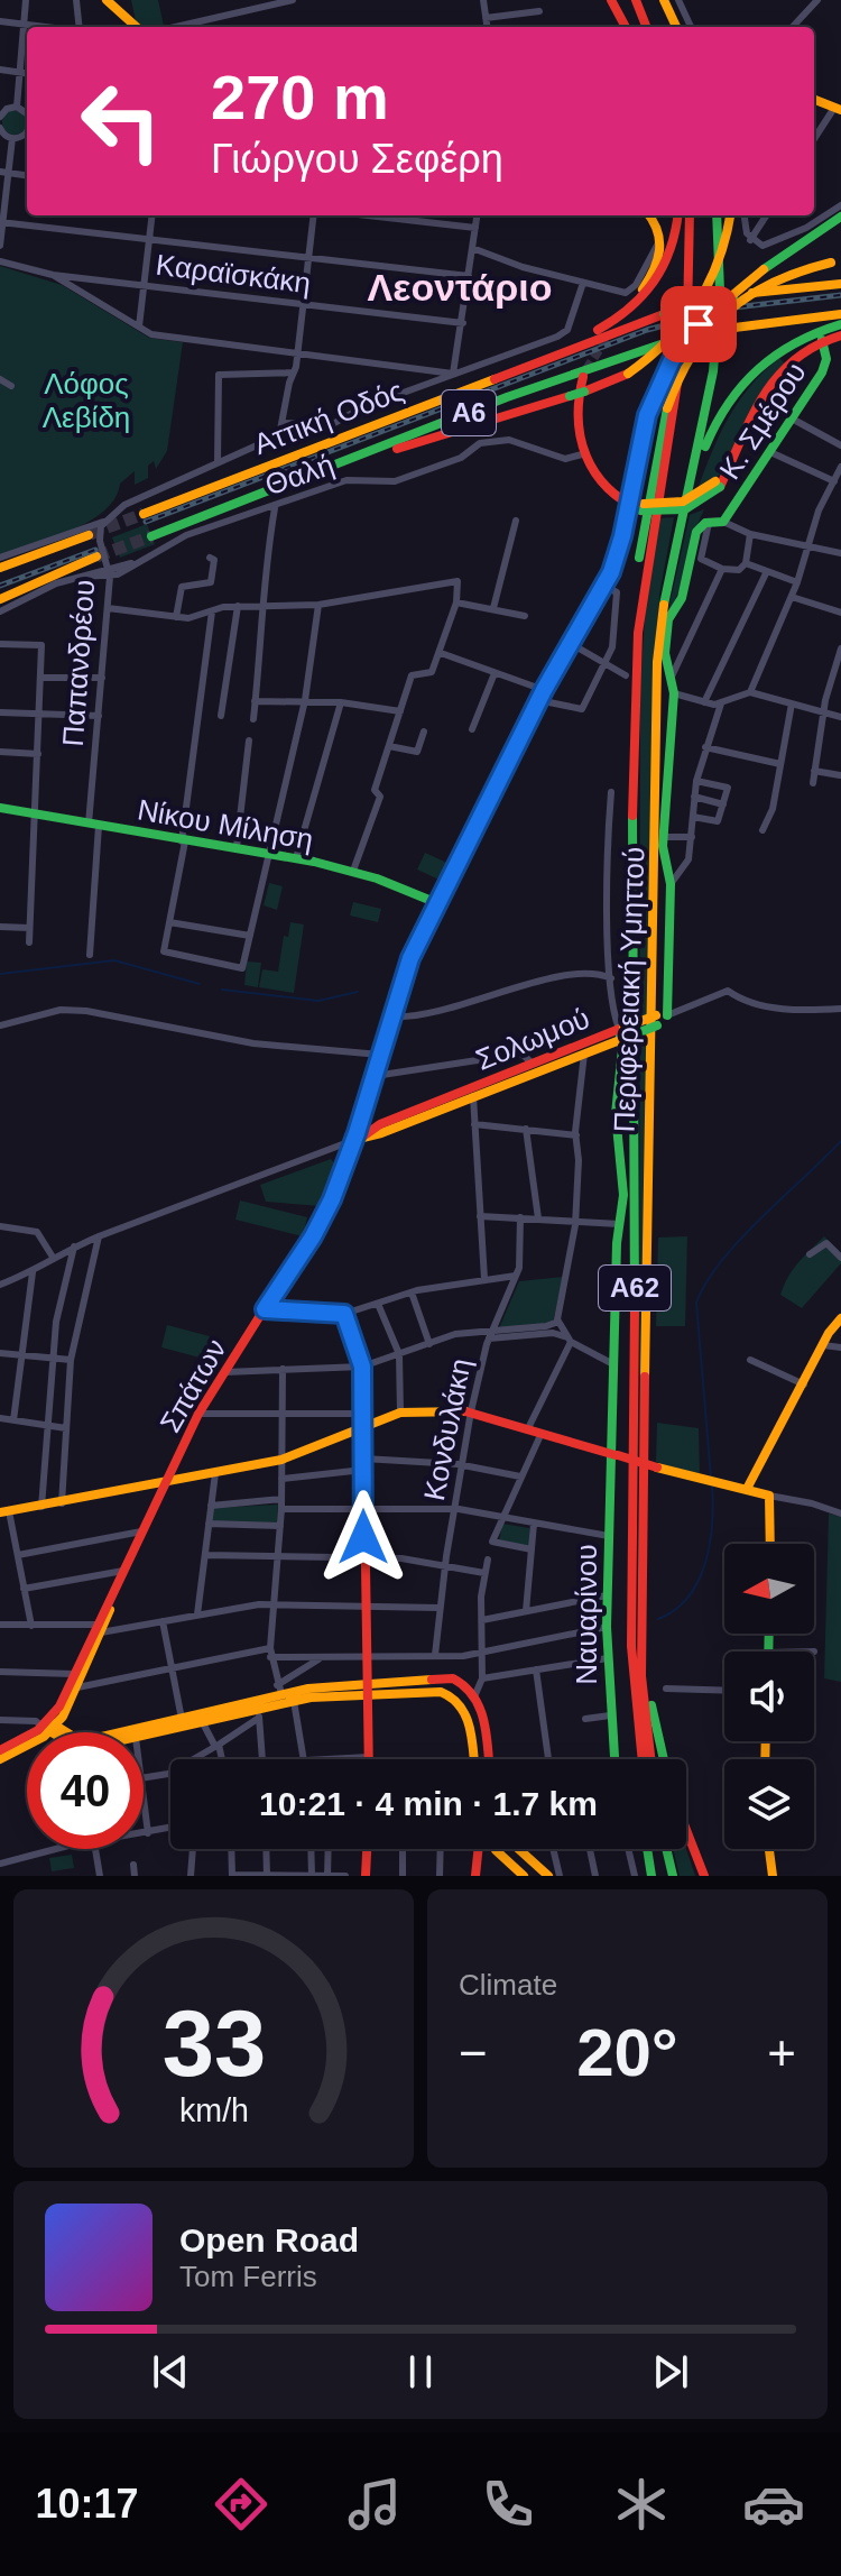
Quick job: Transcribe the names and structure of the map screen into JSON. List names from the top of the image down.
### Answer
{
  "streets": {
    "main road": [
      "Α6",
      "Αττική Οδός",
      "Κ. Σμέρου",
      "Νίκου Μίληση",
      "Περιφερειακή Υμηττού",
      "Σολωμού",
      "Α62",
      "Σπάτων",
      "Ναυαρίνου"
    ],
    "street": [
      "Καραϊσκάκη",
      "Θαλή",
      "Παπανδρέου",
      "Κονδυλάκη"
    ]
  },
  "crossings": [
    ["Θαλή", "Παπανδρέου"],
    ["Παπανδρέου", "Νίκου Μίληση"],
    ["Νίκου Μίληση", "Σπάτων"],
    ["Σολωμού", "Σπάτων"],
    ["Σολωμού", "Ναυαρίνου"]
  ],
  "districts": ["Λεοντάριο"],
  "parks": ["Λόφος Λεβίδη"],
  "north": "left",
  "page": {
    "turn": ["270 m", "Γιώργου Σεφέρη"],
    "limit": "40",
    "trip": "10:21 · 4 min · 1.7 km",
    "tile": "Climate",
    "heat": ["−", "20°", "+"],
    "song": ["Open Road", "Tom Ferris"],
    "tabs": "10:17",
    "gauge": ["33", "km/h"]
  }
}
